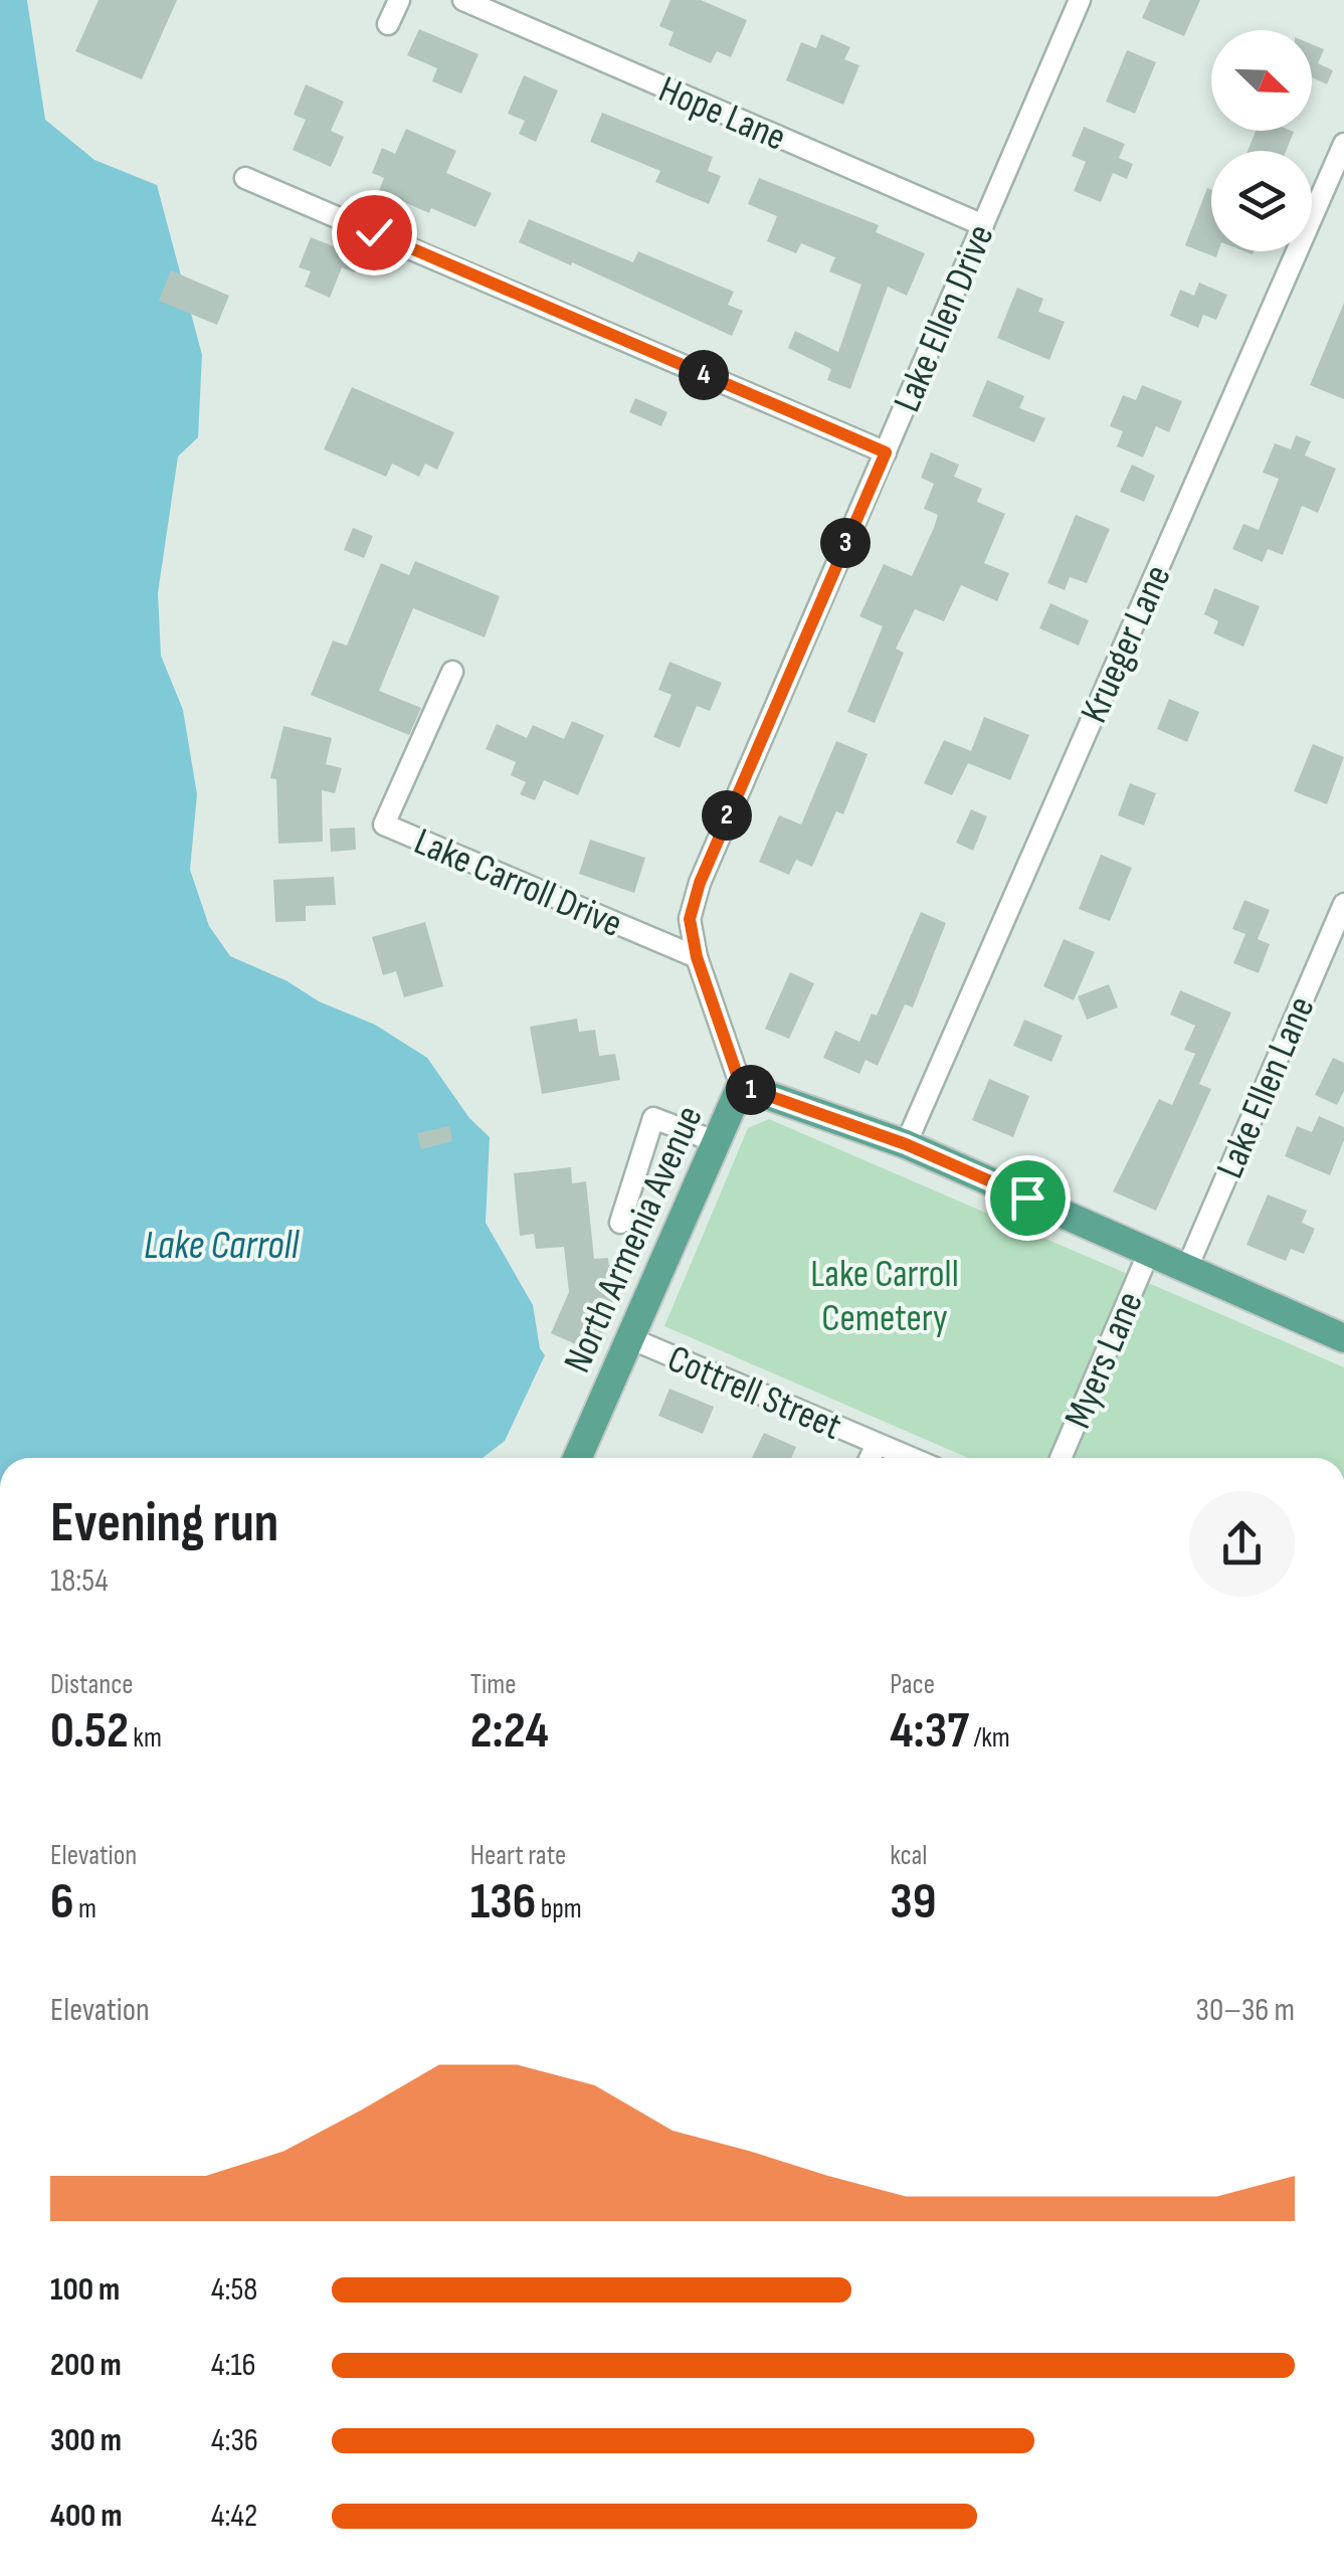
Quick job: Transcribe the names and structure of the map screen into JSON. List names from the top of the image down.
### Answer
{
  "streets": {
    "main road": ["North Armenia Avenue"],
    "street": [
      "Hope Lane",
      "Lake Ellen Drive",
      "Krueger Lane",
      "Lake Carroll Drive",
      "Lake Ellen Lane",
      "Myers Lane",
      "Cottrell Street"
    ]
  },
  "crossings": [
    ["Hope Lane", "Lake Ellen Drive"],
    ["Lake Ellen Drive", "Lake Carroll Drive"],
    ["Lake Ellen Drive", "North Armenia Avenue"],
    ["Krueger Lane", "North Armenia Avenue"],
    ["Lake Ellen Lane", "North Armenia Avenue"],
    ["North Armenia Avenue", "Myers Lane"],
    ["North Armenia Avenue", "Cottrell Street"]
  ],
  "water": ["Lake Carroll"],
  "parks": ["Lake Carroll Cemetery"],
  "north": "bottom right",
  "page": {
    "pins": [
      "4",
      "3",
      "2",
      "1"
    ],
    "heading": ["Evening run", "18:54"],
    "stats": [
      ["Distance", "0.52 km"],
      ["Time", "2:24"],
      ["Pace", "4:37 /km"],
      ["Elevation", "6 m"],
      ["Heart rate", "136 bpm"],
      ["kcal", "39"]
    ],
    "chart": ["Elevation", "30–36 m"],
    "list": [
      {
        "name": "100 m",
        "note": "4:58"
      },
      {
        "name": "200 m",
        "note": "4:16"
      },
      {
        "name": "300 m",
        "note": "4:36"
      },
      {
        "name": "400 m",
        "note": "4:42"
      }
    ]
  }
}
